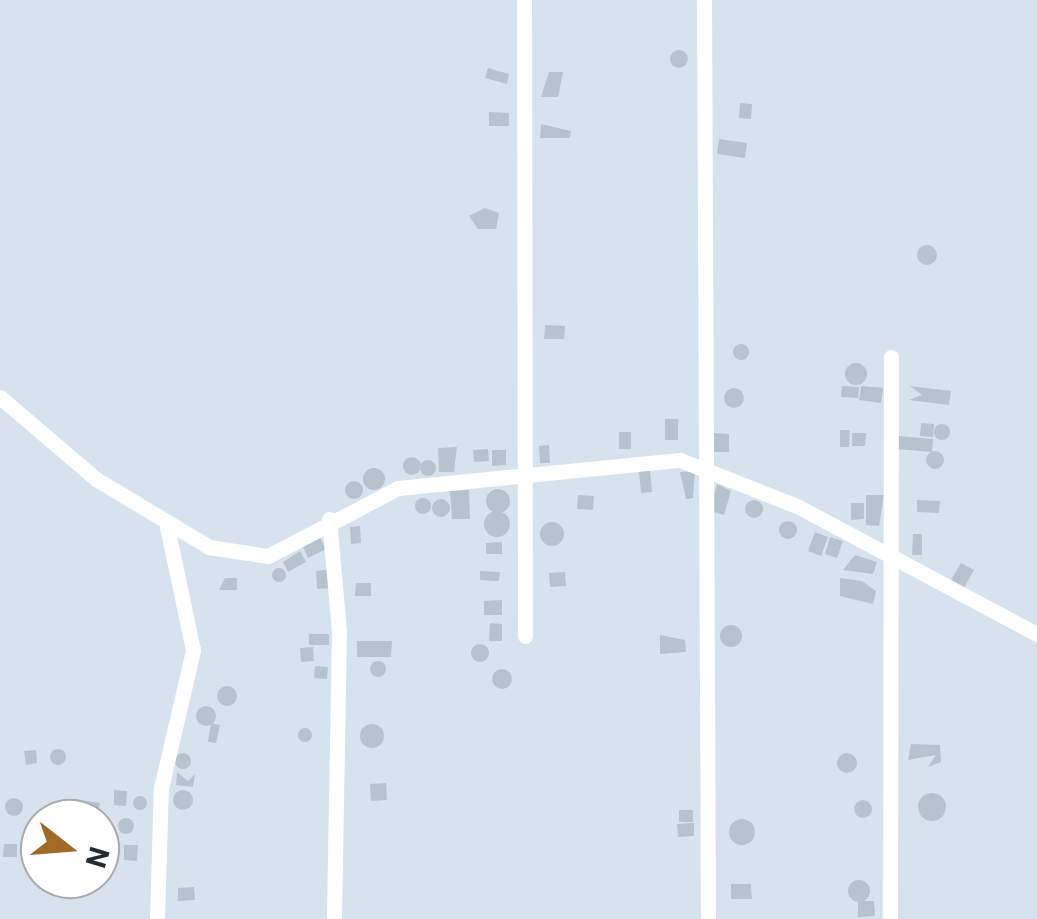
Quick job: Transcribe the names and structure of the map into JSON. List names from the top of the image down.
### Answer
{
  "north": "right"
}
